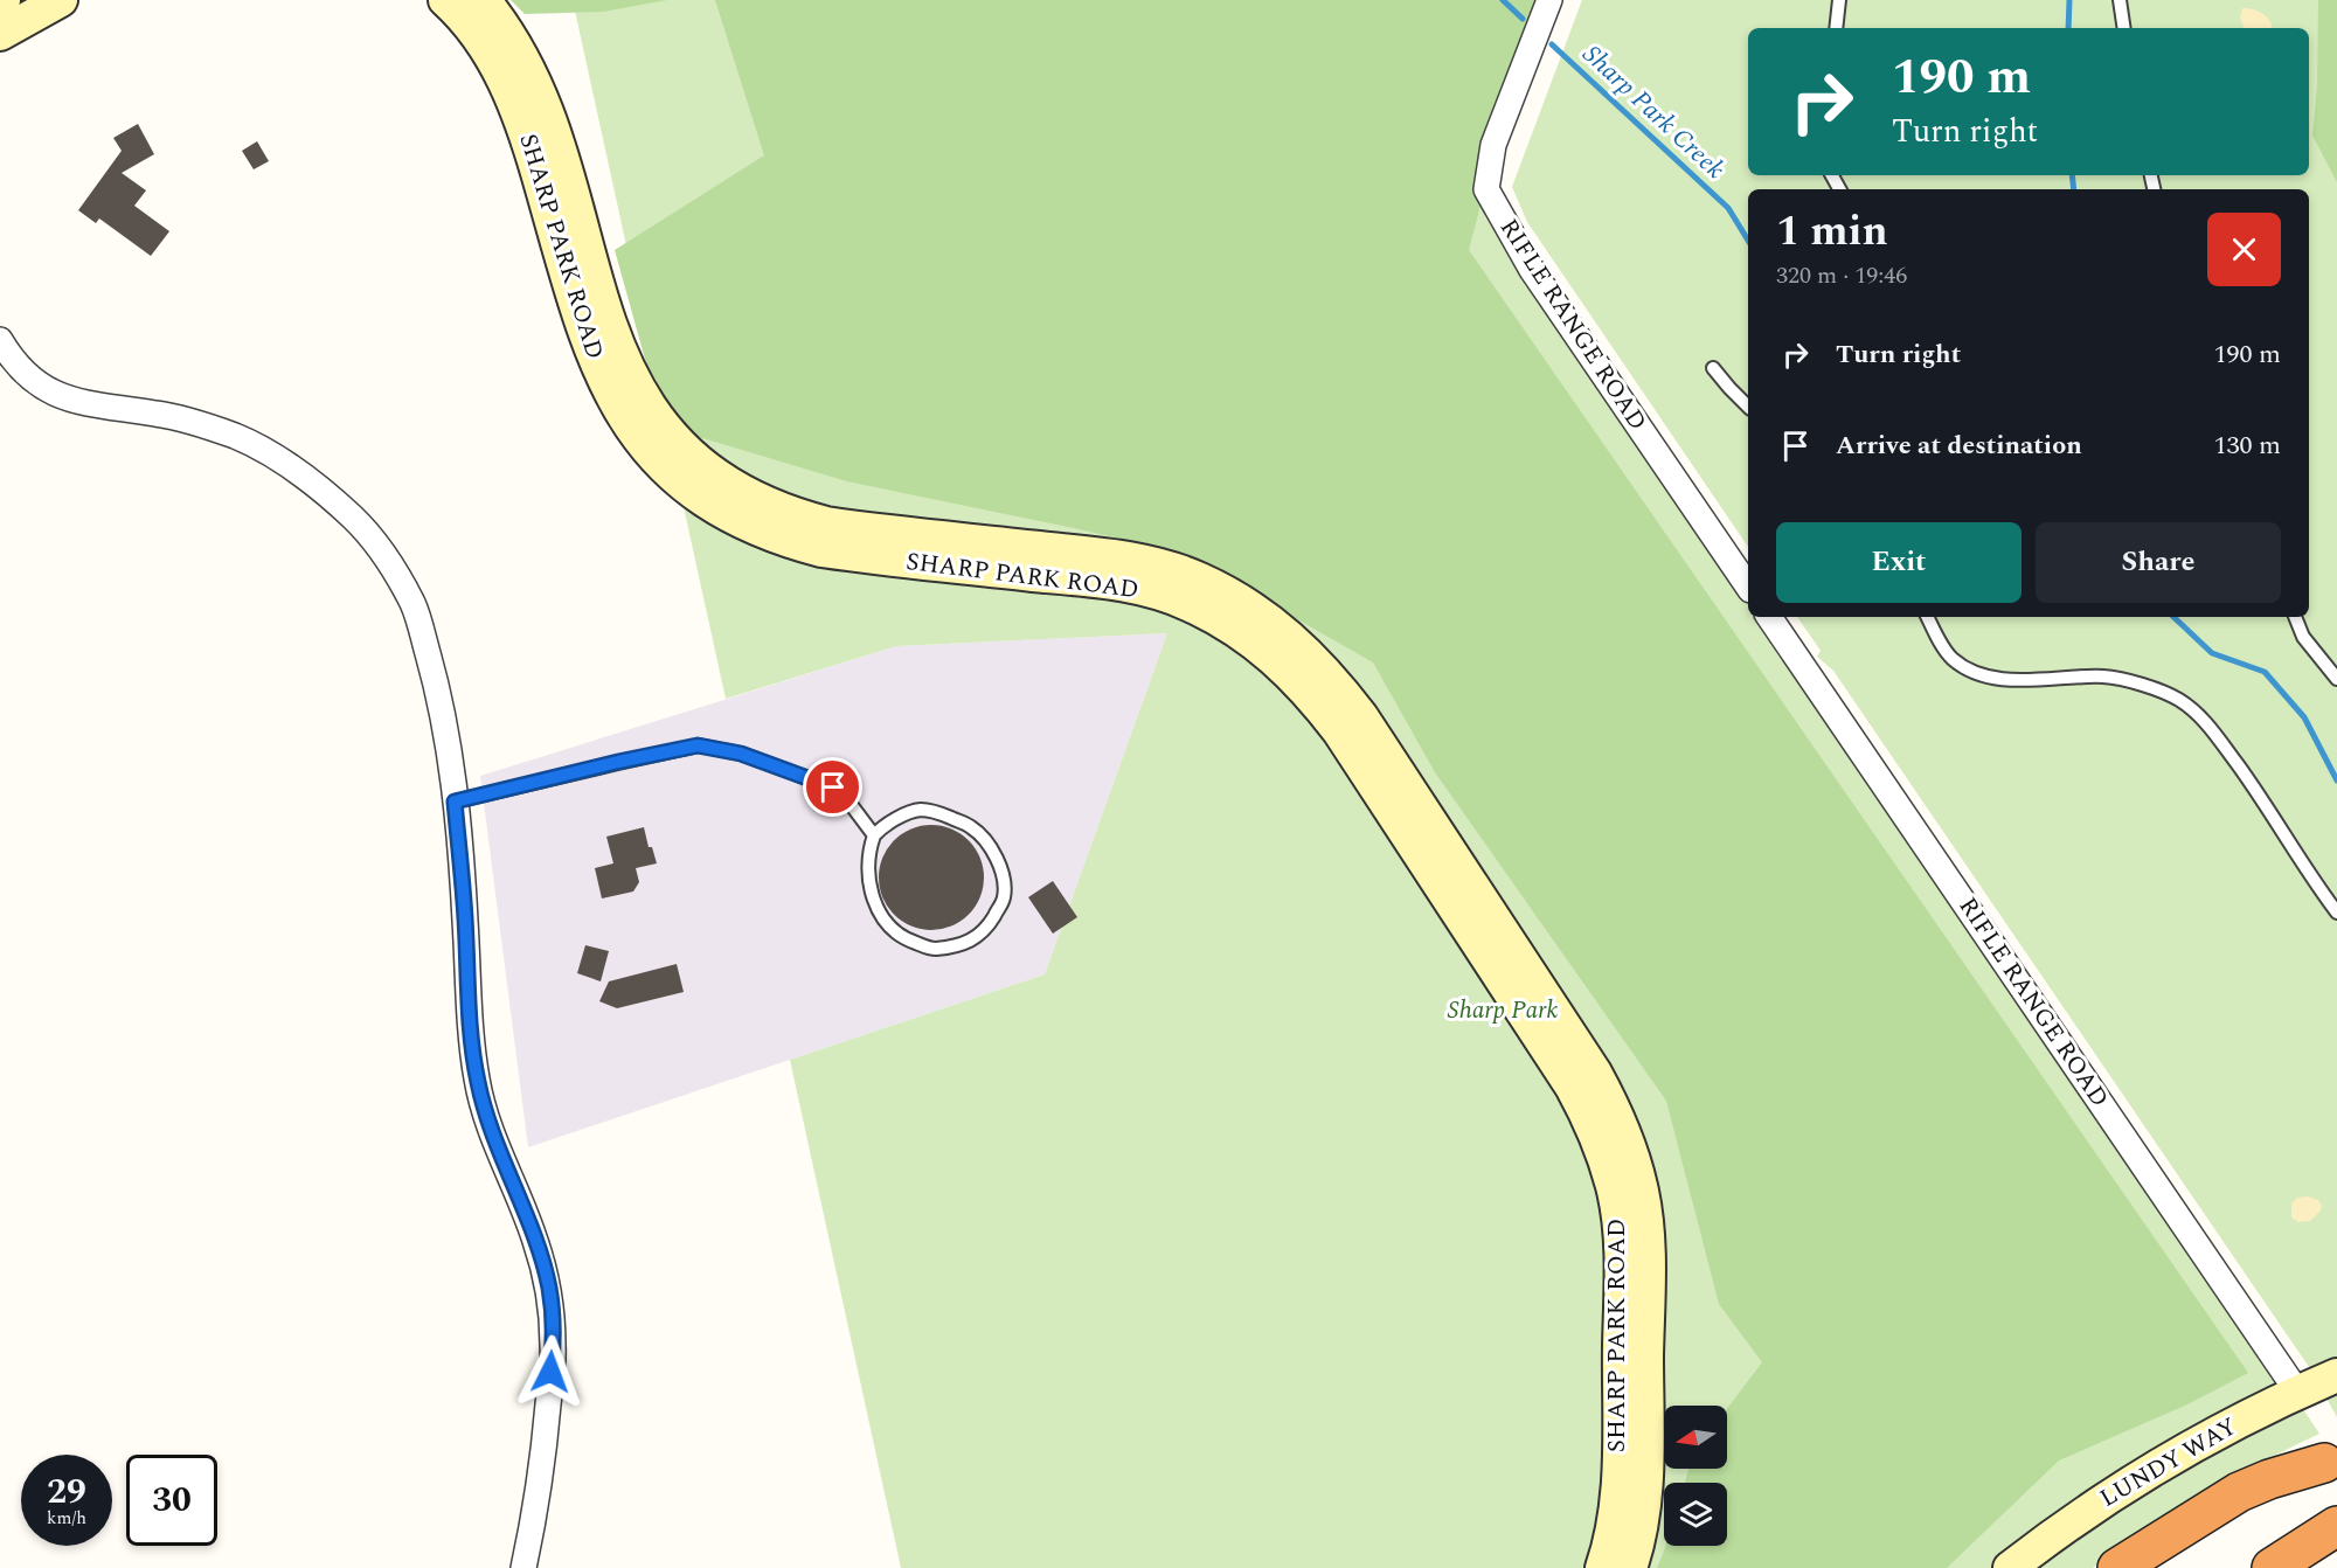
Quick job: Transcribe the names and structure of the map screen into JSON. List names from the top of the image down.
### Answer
{
  "streets": {
    "main road": ["SHARP PARK ROAD", "LUNDY WAY"],
    "street": ["RIFLE RANGE ROAD"]
  },
  "crossings": [
    ["RIFLE RANGE ROAD", "LUNDY WAY"]
  ],
  "water": ["Sharp Park Creek"],
  "parks": ["Sharp Park"],
  "north": "left",
  "page": {
    "turn": ["190 m", "Turn right"],
    "heading": ["1 min", "320 m · 19:46"],
    "list": [
      {
        "name": "Turn right",
        "value": "190 m"
      },
      {
        "name": "Arrive at destination",
        "value": "130 m"
      }
    ],
    "buttons": ["Exit", "Share"],
    "speed": "29 km/h",
    "limit": "30"
  }
}
